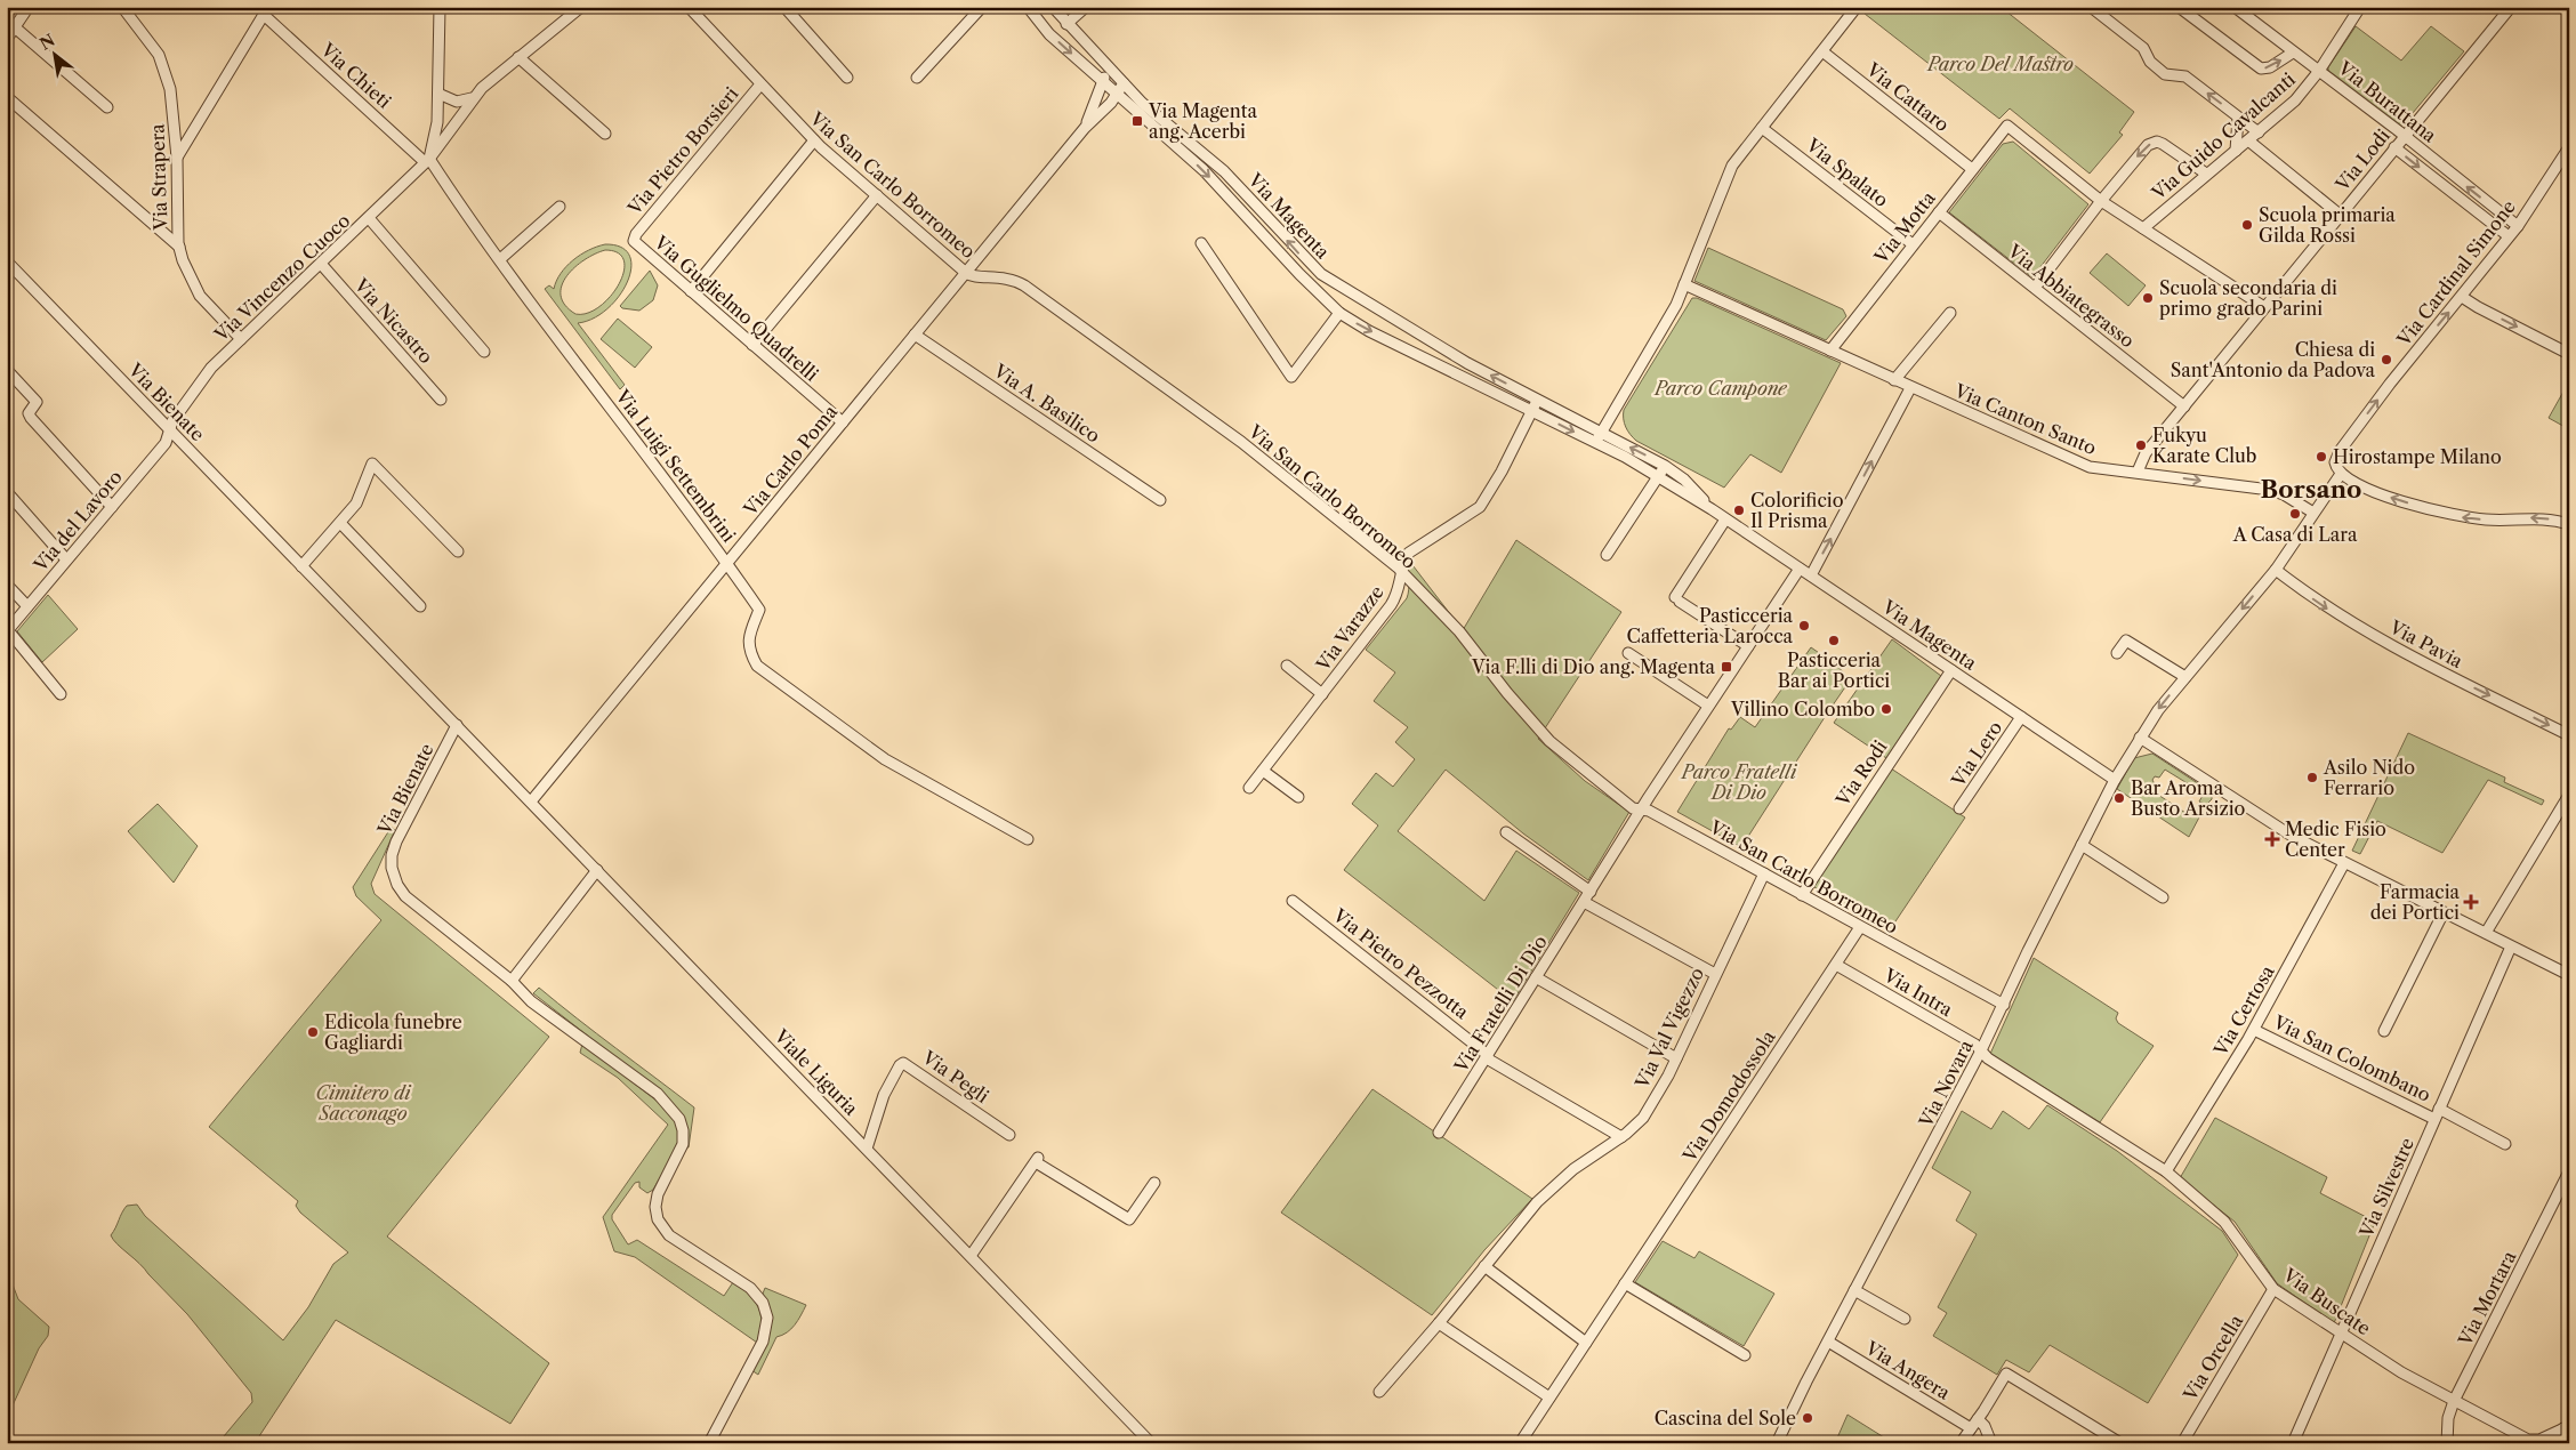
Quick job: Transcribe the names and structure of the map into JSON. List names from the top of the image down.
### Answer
{
  "streets": {
    "street": [
      "Via Chieti",
      "Via Cattaro",
      "Via Burattana",
      "Via Guido Cavalcanti",
      "Via Pietro Borsieri",
      "Via Lodi",
      "Via Spalato",
      "Via Strapera",
      "Via San Carlo Borromeo",
      "Via Magenta",
      "Via Motta",
      "Via Cardinal Simone",
      "Via Vincenzo Cuoco",
      "Via Abbiategrasso",
      "Via Guglielmo Quadrelli",
      "Via Nicastro",
      "Via Bienate",
      "Via A. Basilico",
      "Via Canton Santo",
      "Via Carlo Poma",
      "Via Luigi Settembrini",
      "Via del Lavoro",
      "Via Varazze",
      "Via Pavia",
      "Via Lero",
      "Via Rodi",
      "Via Pietro Pezzotta",
      "Via Intra",
      "Via Fratelli Di Dio",
      "Via Certosa",
      "Via Val Vigezzo",
      "Via San Colombano",
      "Viale Liguria",
      "Via Pegli",
      "Via Novara",
      "Via Domodossola",
      "Via Silvestre",
      "Via Mortara",
      "Via Buscate",
      "Via Orcella",
      "Via Angera"
    ]
  },
  "crossings": [
    ["Via Chieti", "Via Vincenzo Cuoco"],
    ["Via Chieti", "Via Luigi Settembrini"],
    ["Via Cattaro", "Via Motta"],
    ["Via Burattana", "Via Guido Cavalcanti"],
    ["Via Burattana", "Via Lodi"],
    ["Via Burattana", "Via Cardinal Simone"],
    ["Via Pietro Borsieri", "Via San Carlo Borromeo"],
    ["Via Pietro Borsieri", "Via Guglielmo Quadrelli"],
    ["Via Lodi", "Via Abbiategrasso"],
    ["Via Lodi", "Via Canton Santo"],
    ["Via Spalato", "Via Motta"],
    ["Via Strapera", "Via Vincenzo Cuoco"],
    ["Via San Carlo Borromeo", "Via Carlo Poma"],
    ["Via San Carlo Borromeo", "Via Varazze"],
    ["Via San Carlo Borromeo", "Via Rodi"],
    ["Via San Carlo Borromeo", "Via Fratelli Di Dio"],
    ["Via San Carlo Borromeo", "Via Val Vigezzo"],
    ["Via San Carlo Borromeo", "Via Novara"],
    ["Via San Carlo Borromeo", "Via Domodossola"],
    ["Via Magenta", "Via Varazze"],
    ["Via Magenta", "Via Lero"],
    ["Via Magenta", "Via Rodi"],
    ["Via Magenta", "Via Fratelli Di Dio"],
    ["Via Magenta", "Via Novara"],
    ["Via Motta", "Via Abbiategrasso"],
    ["Via Motta", "Via Canton Santo"],
    ["Via Vincenzo Cuoco", "Via Nicastro"],
    ["Via Vincenzo Cuoco", "Via Bienate"],
    ["Via Vincenzo Cuoco", "Via Luigi Settembrini"],
    ["Via Vincenzo Cuoco", "Via del Lavoro"],
    ["Via Guglielmo Quadrelli", "Via Carlo Poma"],
    ["Via Bienate", "Via del Lavoro"],
    ["Via Bienate", "Viale Liguria"],
    ["Via A. Basilico", "Via Carlo Poma"],
    ["Via Carlo Poma", "Via Luigi Settembrini"],
    ["Via Carlo Poma", "Viale Liguria"],
    ["Via Pietro Pezzotta", "Via Fratelli Di Dio"],
    ["Via Pietro Pezzotta", "Via Val Vigezzo"],
    ["Via Intra", "Via Novara"],
    ["Via Intra", "Via Domodossola"],
    ["Via Intra", "Via Buscate"],
    ["Via Certosa", "Via San Colombano"],
    ["Via Certosa", "Via Buscate"],
    ["Via San Colombano", "Via Silvestre"],
    ["Viale Liguria", "Via Pegli"],
    ["Via Novara", "Via Buscate"],
    ["Via Novara", "Via Angera"],
    ["Via Silvestre", "Via Buscate"],
    ["Via Mortara", "Via Buscate"],
    ["Via Buscate", "Via Orcella"]
  ],
  "one_way": ["Via Cardinal Simone", "Via Pavia"],
  "districts": ["Borsano"],
  "parks": [
    "Parco Del Mastro",
    "Parco Campone",
    "Parco Fratelli Di Dio",
    "Cimitero di Sacconago"
  ],
  "places": {
    "transit": ["Via Magenta ang. Acerbi", "Via F.lli di Dio ang. Magenta"],
    "other": [
      "Scuola primaria Gilda Rossi",
      "Scuola secondaria di primo grado Parini",
      "Chiesa di Sant'Antonio da Padova",
      "Fukyu Karate Club",
      "Hirostampe Milano",
      "Colorificio Il Prisma",
      "A Casa di Lara",
      "Pasticceria Caffetteria Larocca",
      "Pasticceria Bar ai Portici",
      "Villino Colombo",
      "Asilo Nido Ferrario",
      "Bar Aroma Busto Arsizio",
      "Edicola funebre Gagliardi",
      "Cascina del Sole"
    ],
    "health": ["Medic Fisio Center", "Farmacia dei Portici"]
  },
  "north": "top left"
}
